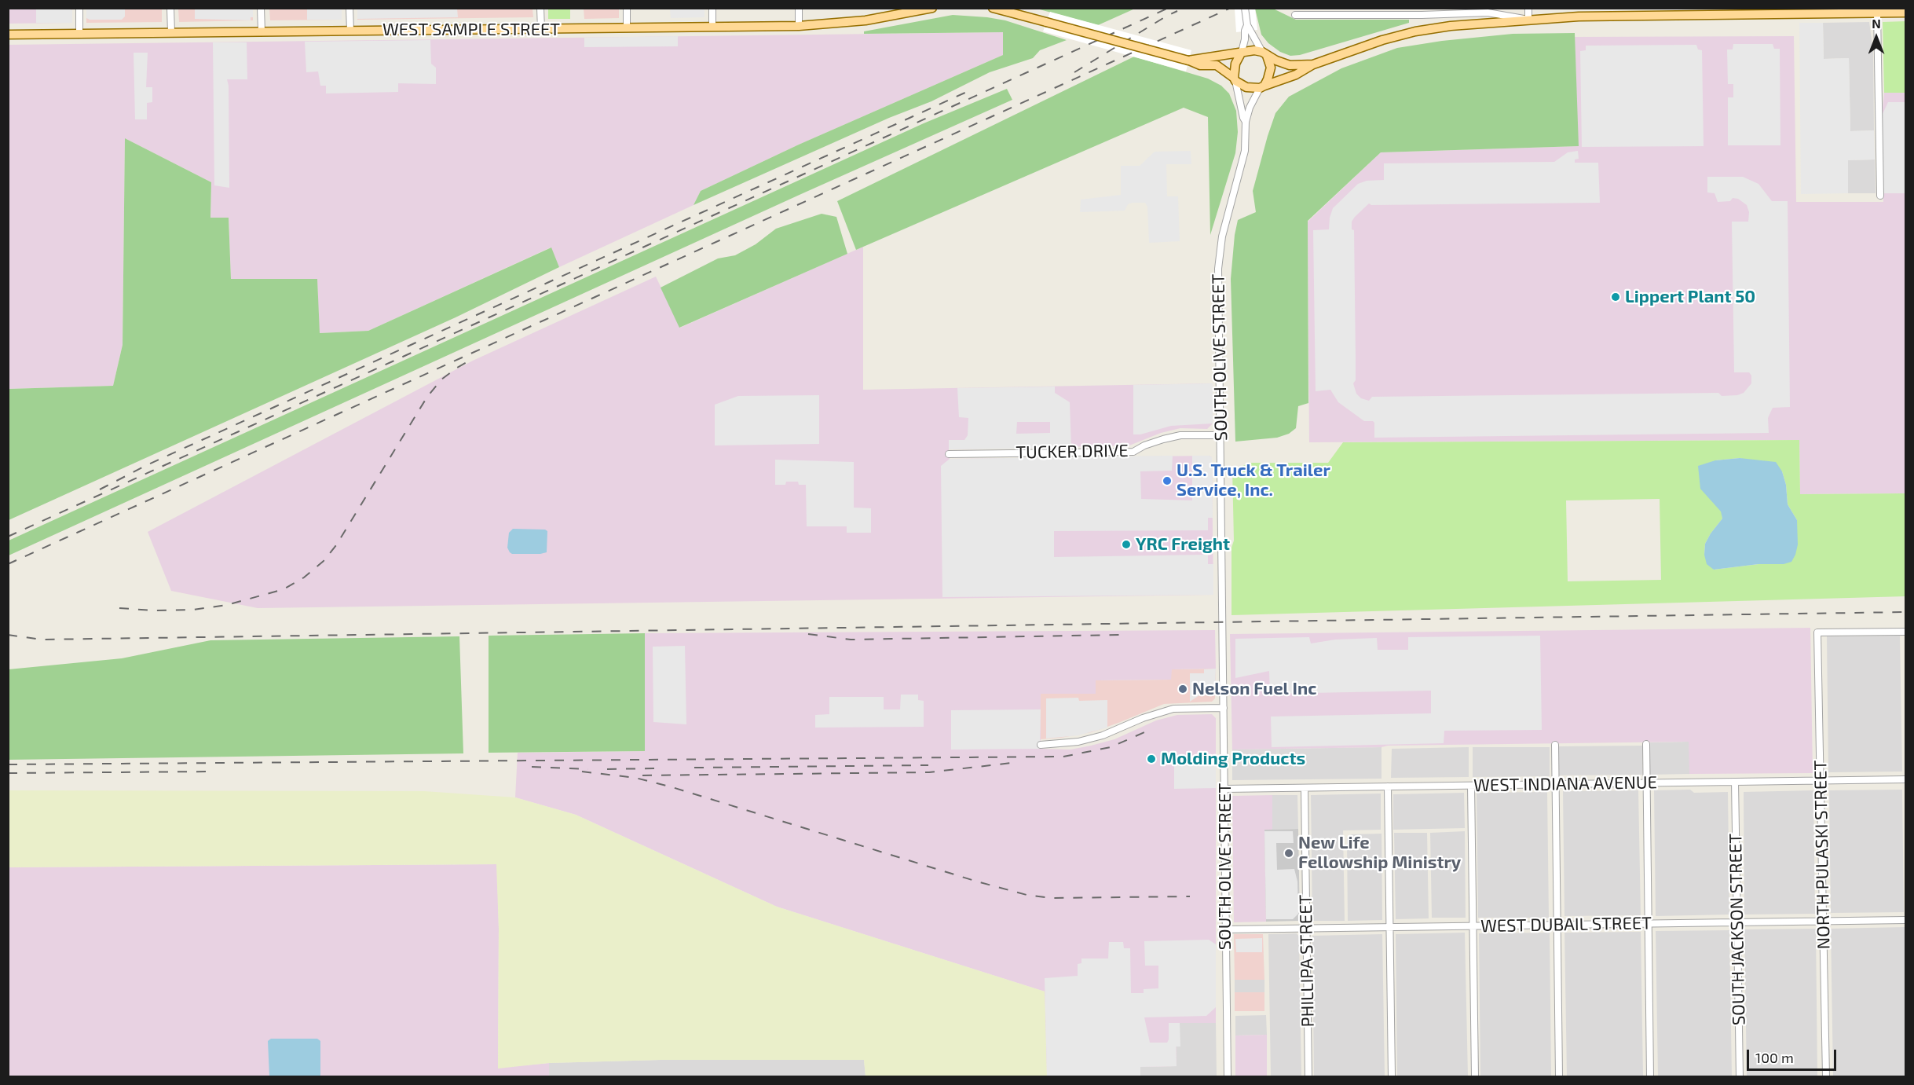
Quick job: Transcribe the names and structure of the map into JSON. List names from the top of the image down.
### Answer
{
  "streets": {
    "main road": ["WEST SAMPLE STREET"],
    "street": [
      "SOUTH OLIVE STREET",
      "TUCKER DRIVE",
      "WEST INDIANA AVENUE",
      "NORTH PULASKI STREET",
      "WEST DUBAIL STREET",
      "SOUTH JACKSON STREET",
      "PHILLIPA STREET"
    ]
  },
  "crossings": [
    ["SOUTH OLIVE STREET", "TUCKER DRIVE"],
    ["SOUTH OLIVE STREET", "WEST INDIANA AVENUE"],
    ["SOUTH OLIVE STREET", "WEST DUBAIL STREET"],
    ["WEST INDIANA AVENUE", "NORTH PULASKI STREET"],
    ["WEST INDIANA AVENUE", "SOUTH JACKSON STREET"],
    ["WEST INDIANA AVENUE", "PHILLIPA STREET"],
    ["NORTH PULASKI STREET", "WEST DUBAIL STREET"],
    ["WEST DUBAIL STREET", "SOUTH JACKSON STREET"],
    ["WEST DUBAIL STREET", "PHILLIPA STREET"]
  ],
  "places": [
    "Lippert Plant 50",
    "U.S. Truck & Trailer Service, Inc.",
    "YRC Freight",
    "Nelson Fuel Inc",
    "Molding Products",
    "New Life Fellowship Ministry"
  ],
  "scale_bar": "100 m",
  "north": "top"
}
